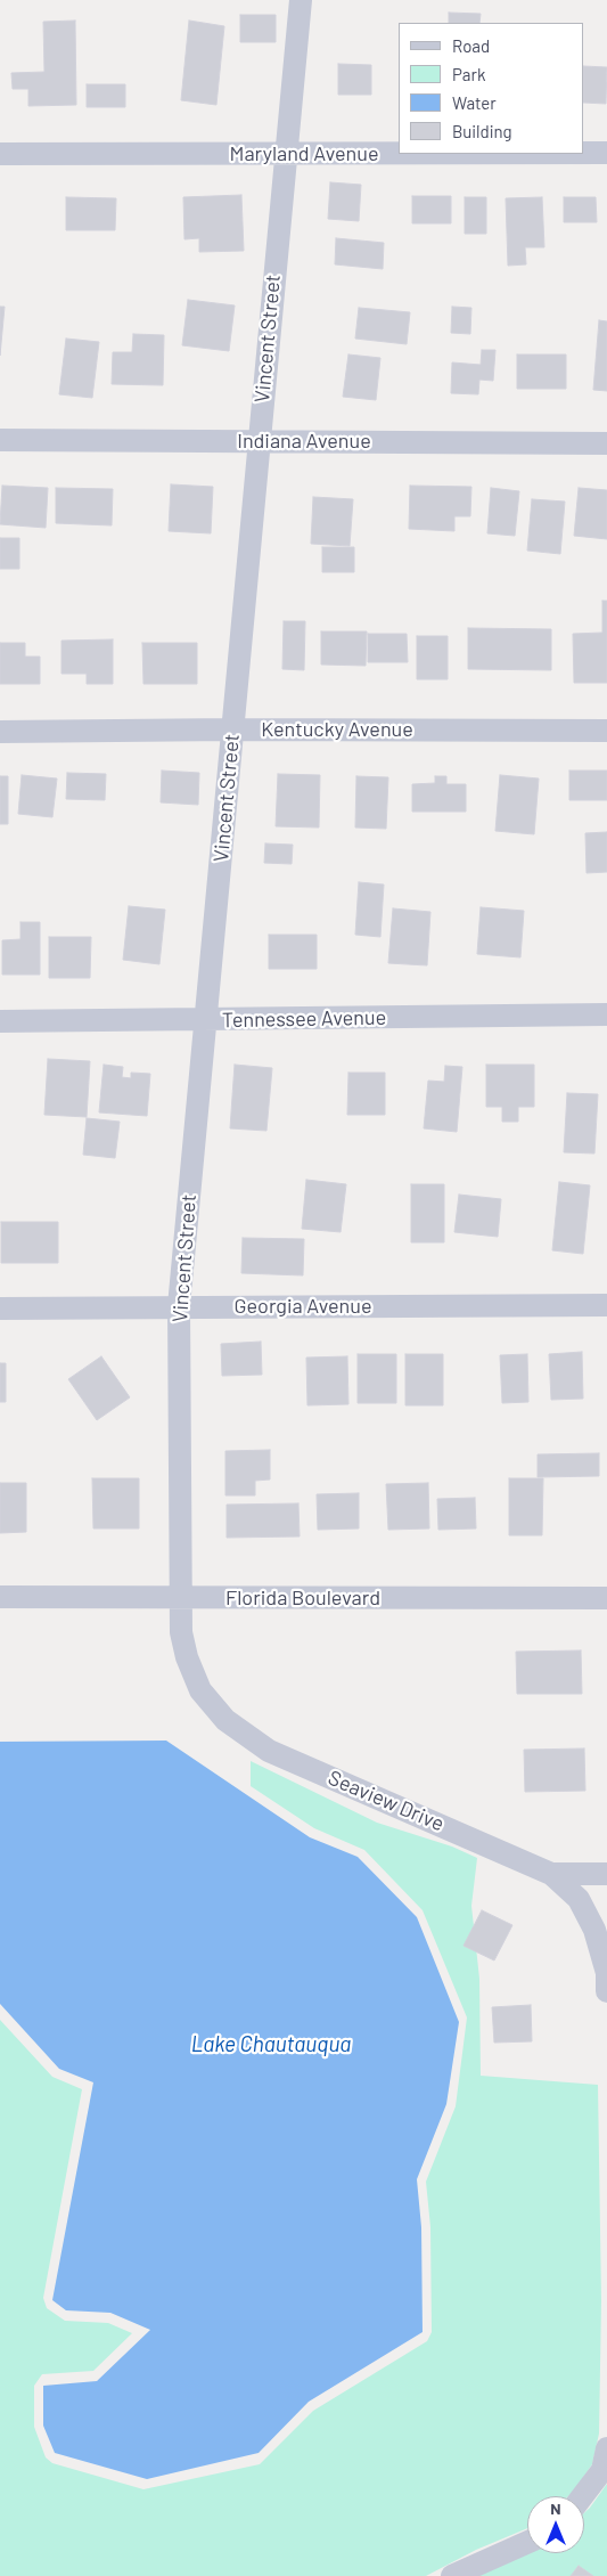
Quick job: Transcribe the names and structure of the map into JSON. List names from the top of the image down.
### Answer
{
  "streets": {
    "street": [
      "Maryland Avenue",
      "Vincent Street",
      "Indiana Avenue",
      "Kentucky Avenue",
      "Tennessee Avenue",
      "Georgia Avenue",
      "Florida Boulevard",
      "Seaview Drive"
    ]
  },
  "crossings": [
    ["Maryland Avenue", "Vincent Street"],
    ["Vincent Street", "Indiana Avenue"],
    ["Vincent Street", "Kentucky Avenue"],
    ["Vincent Street", "Tennessee Avenue"],
    ["Vincent Street", "Georgia Avenue"],
    ["Vincent Street", "Florida Boulevard"],
    ["Vincent Street", "Seaview Drive"],
    ["Florida Boulevard", "Seaview Drive"]
  ],
  "water": ["Lake Chautauqua"],
  "legend": [
    "Road",
    "Park",
    "Water",
    "Building"
  ],
  "north": "top"
}
